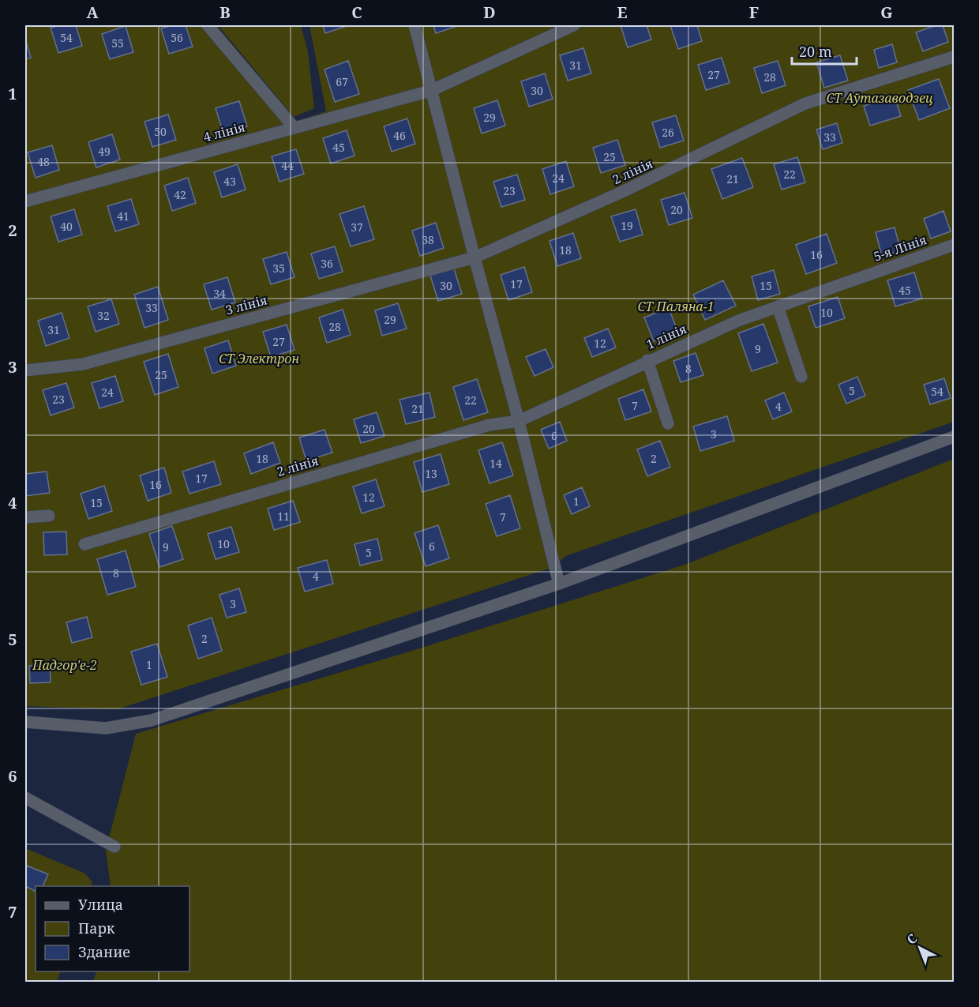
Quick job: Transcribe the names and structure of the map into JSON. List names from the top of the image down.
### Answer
{
  "streets": {
    "street": [
      "4 лінія",
      "2 лінія",
      "5-я Лінія",
      "3 лінія",
      "1 лінія"
    ]
  },
  "crossings": [
    ["2 лінія", "3 лінія"],
    ["2 лінія", "1 лінія"],
    ["5-я Лінія", "1 лінія"]
  ],
  "parks": [
    "СТ Аўтазаводзец",
    "СТ Паляна-1",
    "СТ Электрон",
    "Падгор'е-2"
  ],
  "house_numbers": [
    "54",
    "56",
    "55",
    "31",
    "27",
    "28",
    "67",
    "30",
    "29",
    "50",
    "26",
    "46",
    "33",
    "45",
    "49",
    "25",
    "48",
    "44",
    "22",
    "24",
    "21",
    "43",
    "23",
    "42",
    "20",
    "41",
    "19",
    "40",
    "37",
    "38",
    "18",
    "16",
    "36",
    "35",
    "17",
    "30",
    "15",
    "45",
    "34",
    "33",
    "10",
    "32",
    "29",
    "28",
    "31",
    "27",
    "12",
    "9",
    "8",
    "25",
    "5",
    "54",
    "24",
    "23",
    "22",
    "7",
    "4",
    "21",
    "20",
    "3",
    "6",
    "18",
    "2",
    "14",
    "13",
    "17",
    "16",
    "12",
    "1",
    "15",
    "11",
    "7",
    "10",
    "6",
    "9",
    "5",
    "8",
    "4",
    "3",
    "2",
    "1"
  ],
  "legend": ["Улица", "Парк", "Здание"],
  "scale_bar": "20 m",
  "north": "top left",
  "grid": {
    "columns": [
      "A",
      "B",
      "C",
      "D",
      "E",
      "F",
      "G"
    ],
    "rows": [
      "1",
      "2",
      "3",
      "4",
      "5",
      "6",
      "7"
    ]
  }
}
